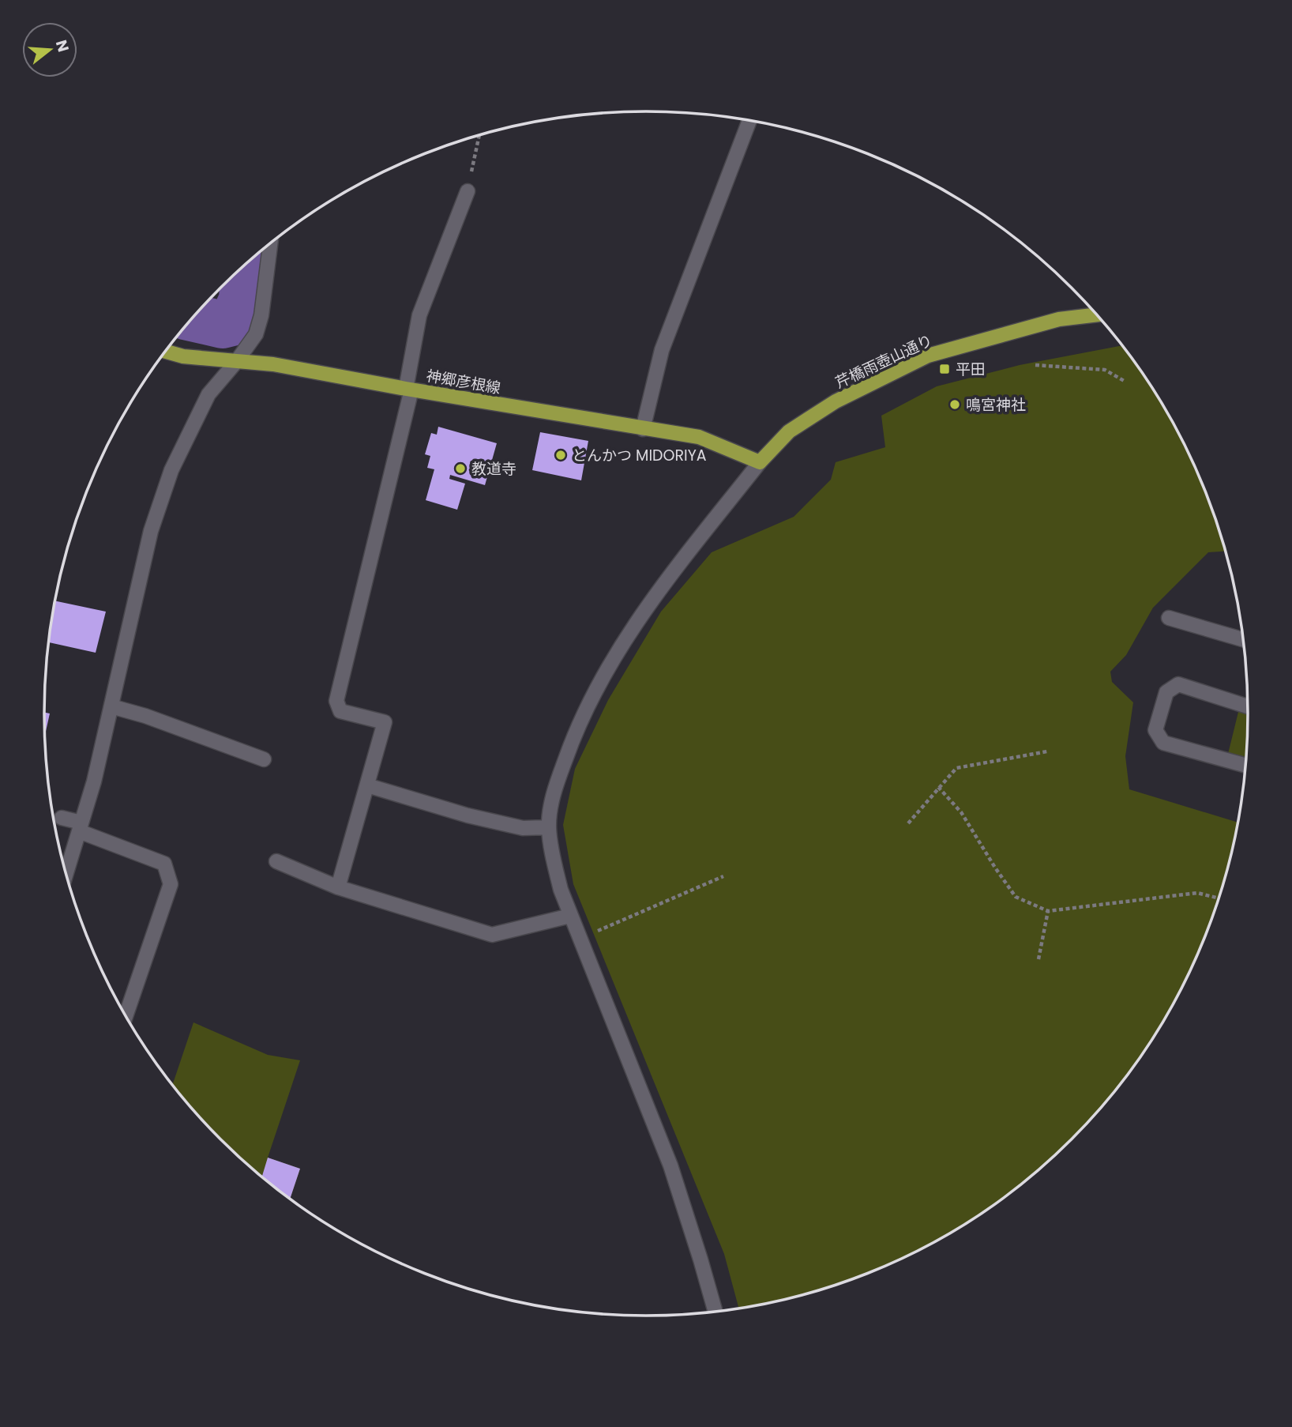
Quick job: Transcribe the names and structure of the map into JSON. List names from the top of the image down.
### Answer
{
  "streets": {
    "main road": ["芹橋雨壺山通り", "神郷彦根線"]
  },
  "crossings": [
    ["芹橋雨壺山通り", "神郷彦根線"]
  ],
  "places": {
    "transit": ["平田"],
    "other": ["鳴宮神社", "とんかつ MIDORIYA", "教道寺"]
  },
  "north": "right"
}
